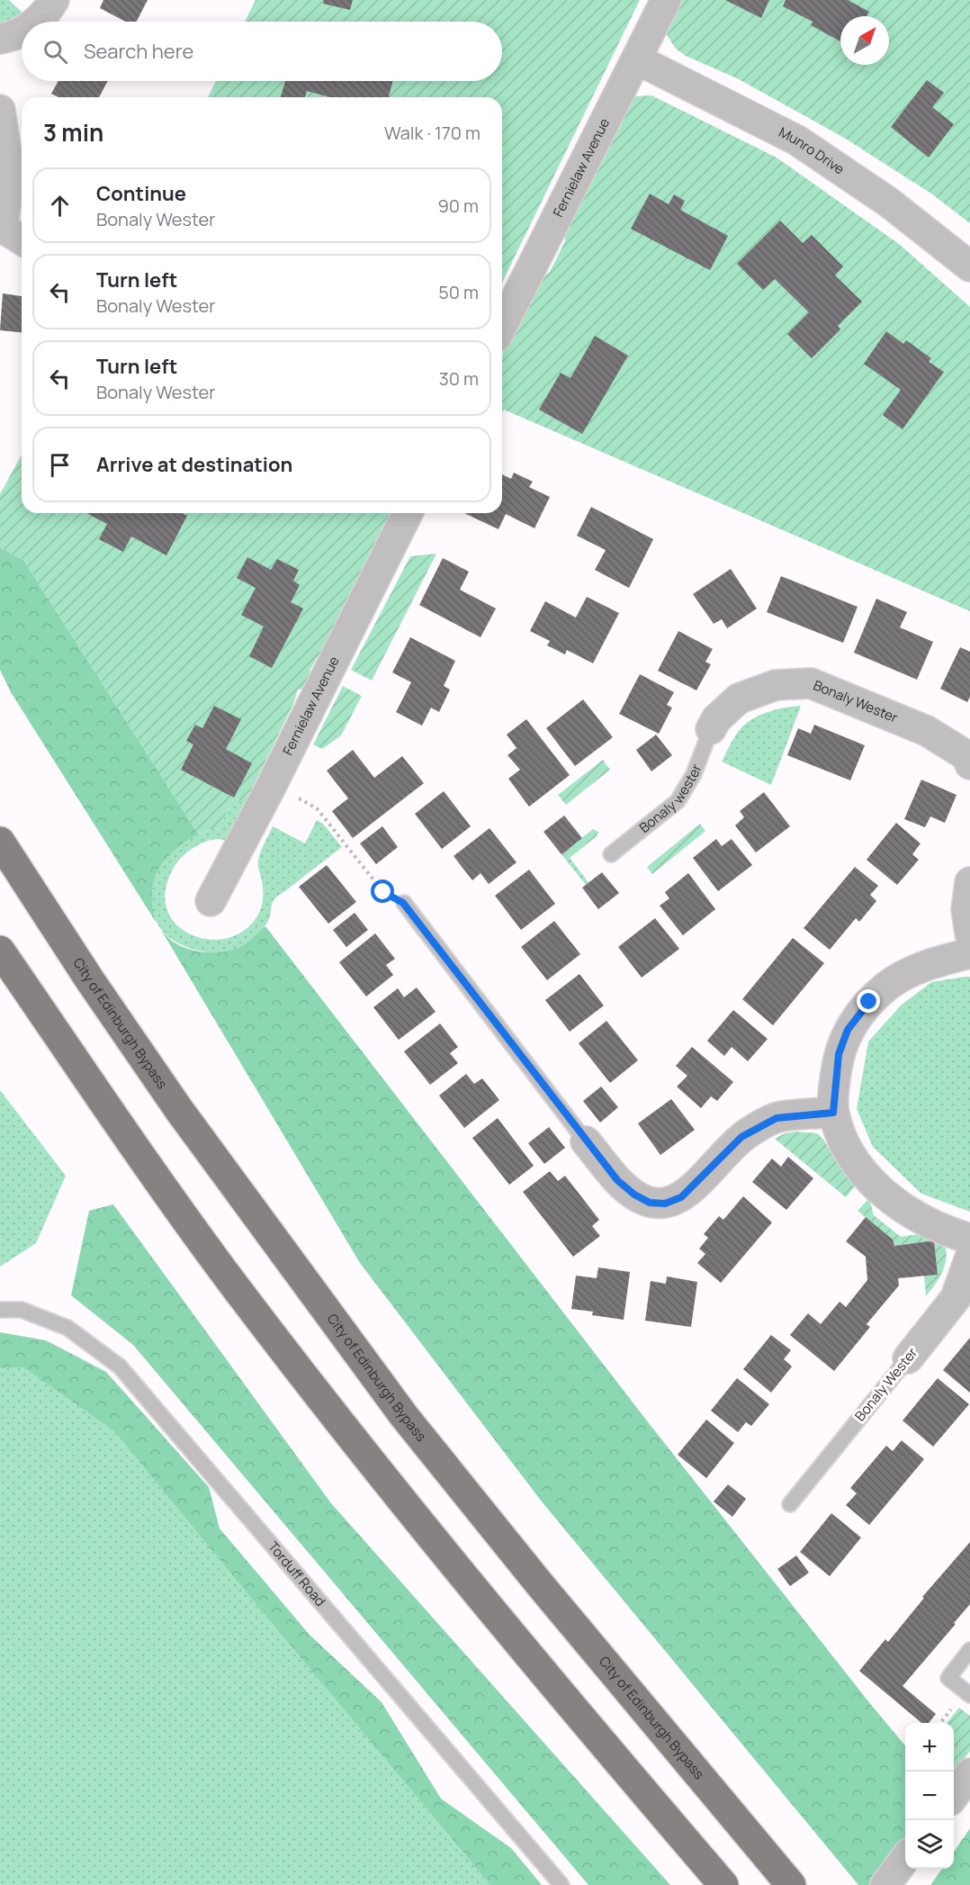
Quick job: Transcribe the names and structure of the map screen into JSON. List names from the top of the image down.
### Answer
{
  "streets": {
    "highway": ["City of Edinburgh Bypass"],
    "street": ["Munro Drive", "Fernielaw Avenue", "Bonaly Wester"],
    "lane": ["Bonaly wester", "Torduff Road"]
  },
  "crossings": [
    ["Munro Drive", "Fernielaw Avenue"],
    ["Bonaly Wester", "Bonaly wester"]
  ],
  "north": "top right",
  "page": {
    "search": "Search here",
    "heading": ["3 min", "Walk · 170 m"],
    "list": [
      ["Continue", "Bonaly Wester", "90 m"],
      ["Turn left", "Bonaly Wester", "50 m"],
      ["Turn left", "Bonaly Wester", "30 m"],
      "Arrive at destination"
    ],
    "map_buttons": ["+", "−"]
  }
}
